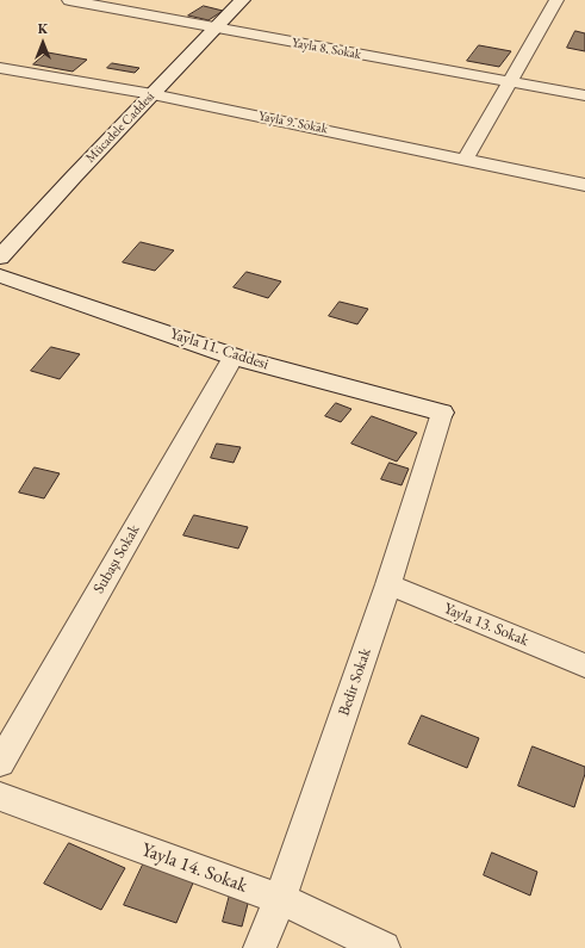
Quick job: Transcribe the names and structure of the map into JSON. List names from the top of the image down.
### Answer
{
  "streets": {
    "street": [
      "Yayla 8. Sokak",
      "Yayla 9. Sokak",
      "Mücadele Caddesi",
      "Yayla 11. Caddesi",
      "Subaşı Sokak",
      "Yayla 13. Sokak",
      "Bedir Sokak",
      "Yayla 14. Sokak"
    ]
  },
  "crossings": [
    ["Yayla 8. Sokak", "Mücadele Caddesi"],
    ["Yayla 9. Sokak", "Mücadele Caddesi"],
    ["Yayla 11. Caddesi", "Subaşı Sokak"],
    ["Yayla 11. Caddesi", "Bedir Sokak"],
    ["Yayla 13. Sokak", "Bedir Sokak"],
    ["Bedir Sokak", "Yayla 14. Sokak"]
  ],
  "north": "top"
}
